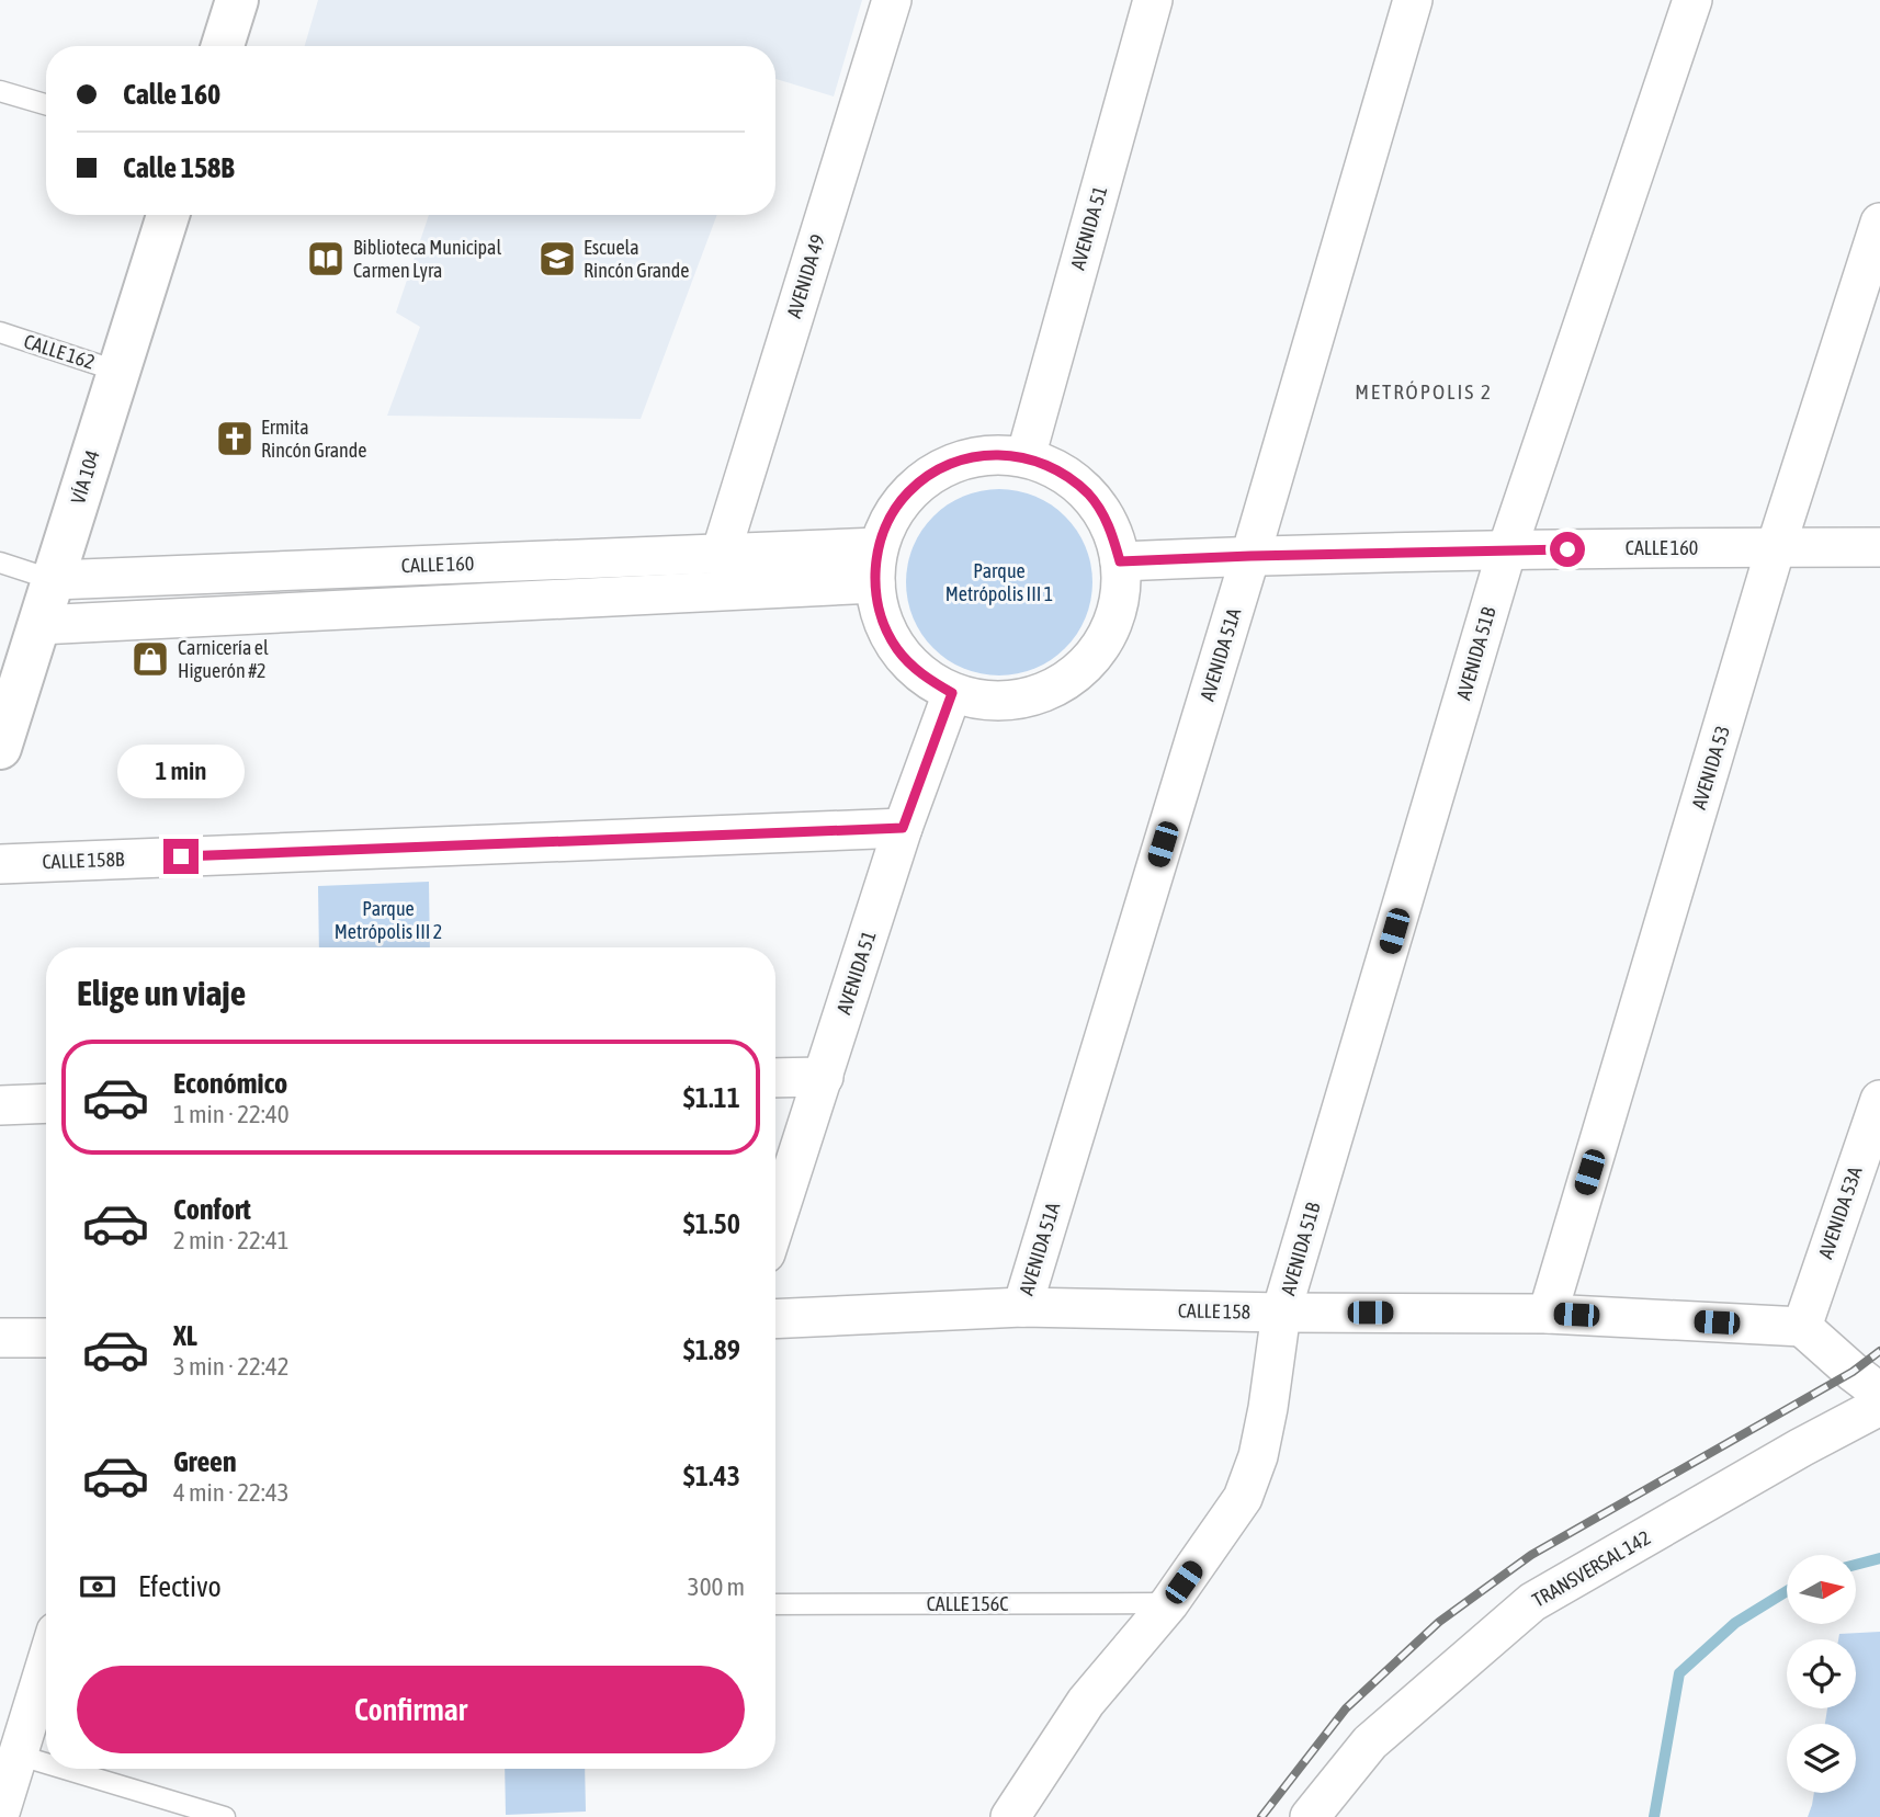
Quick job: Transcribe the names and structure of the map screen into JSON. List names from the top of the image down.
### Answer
{
  "streets": {
    "main road": ["VÍA 104"],
    "street": [
      "AVENIDA 51",
      "AVENIDA 49",
      "CALLE 160",
      "AVENIDA 51B",
      "AVENIDA 51A",
      "AVENIDA 53",
      "CALLE 158B",
      "AVENIDA 53A",
      "CALLE 158",
      "TRANSVERSAL 142"
    ],
    "lane": ["CALLE 162", "CALLE 156C"]
  },
  "crossings": [
    ["AVENIDA 51", "CALLE 160"],
    ["AVENIDA 51", "CALLE 158B"],
    ["AVENIDA 49", "CALLE 160"],
    ["CALLE 162", "VÍA 104"],
    ["VÍA 104", "CALLE 160"],
    ["CALLE 160", "AVENIDA 51B"],
    ["CALLE 160", "AVENIDA 51A"],
    ["CALLE 160", "AVENIDA 53"],
    ["AVENIDA 51B", "CALLE 158"],
    ["AVENIDA 51B", "CALLE 156C"],
    ["AVENIDA 51A", "CALLE 158"],
    ["AVENIDA 53", "CALLE 158"],
    ["AVENIDA 53A", "CALLE 158"]
  ],
  "districts": ["METRÓPOLIS 2"],
  "parks": ["Parque Metrópolis III 1", "Parque Metrópolis III 2"],
  "places": {
    "library": ["Biblioteca Municipal Carmen Lyra"],
    "school or university": ["Escuela Rincón Grande"],
    "church": ["Ermita Rincón Grande"],
    "shop": ["Carnicería el Higuerón #2"]
  },
  "north": "right",
  "page": {
    "banner": ["Calle 160", "Calle 158B"],
    "bubble": "1 min",
    "heading": "Elige un viaje",
    "list": [
      {
        "name": "Económico",
        "note": "1 min · 22:40",
        "value": "$1.11"
      },
      {
        "name": "Confort",
        "note": "2 min · 22:41",
        "value": "$1.50"
      },
      {
        "name": "XL",
        "note": "3 min · 22:42",
        "value": "$1.89"
      },
      {
        "name": "Green",
        "note": "4 min · 22:43",
        "value": "$1.43"
      }
    ],
    "pay": ["Efectivo", "300 m"],
    "buttons": "Confirmar"
  }
}
